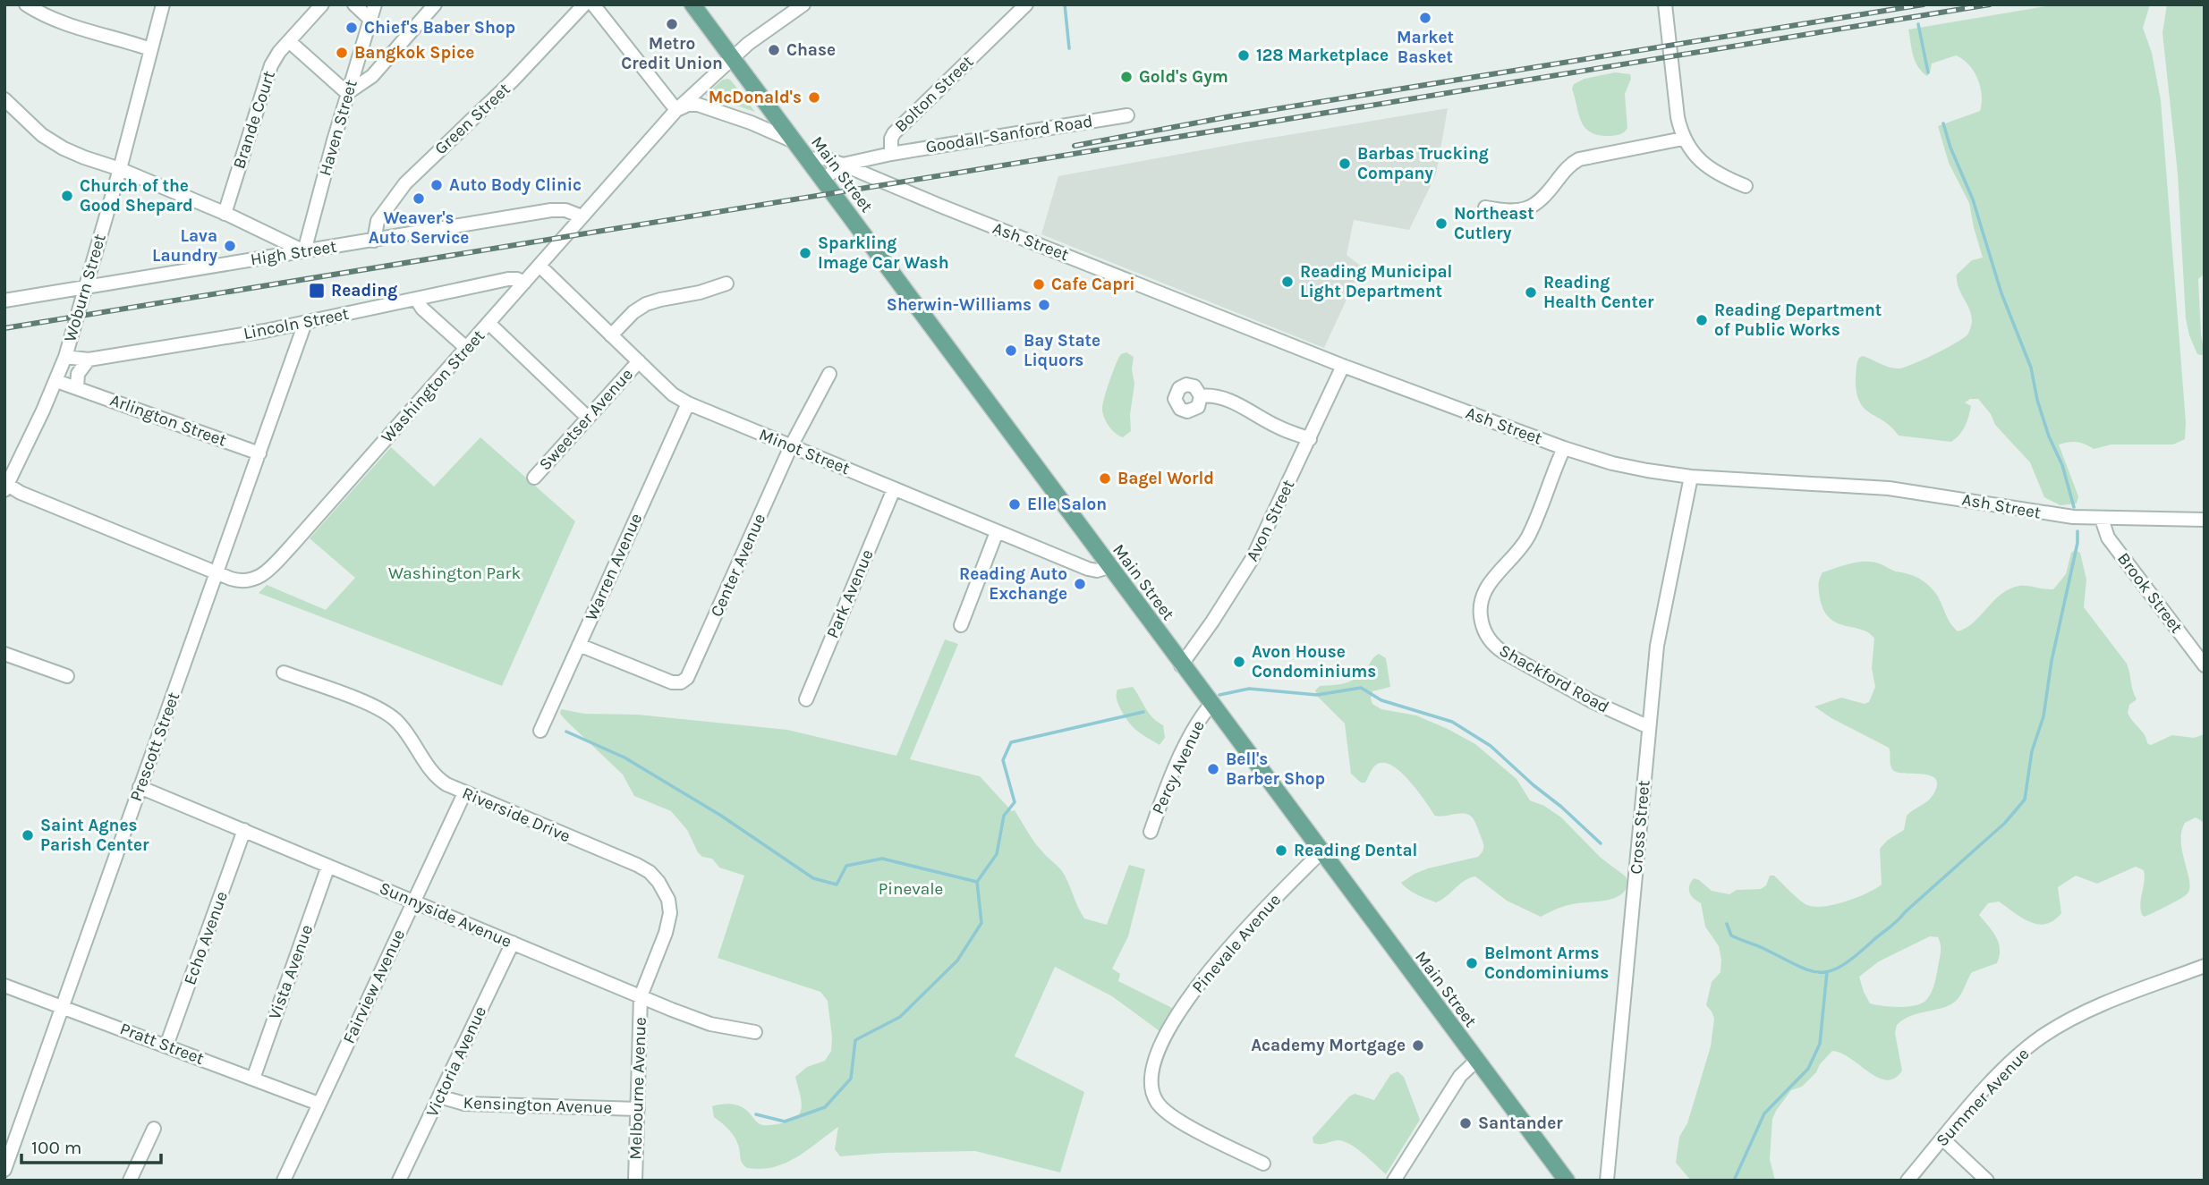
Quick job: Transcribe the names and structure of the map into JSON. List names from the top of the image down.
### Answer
{
  "streets": {
    "main road": ["Main Street"],
    "street": [
      "Bolton Street",
      "Green Street",
      "Brande Court",
      "Haven Street",
      "Goodall-Sanford Road",
      "Ash Street",
      "High Street",
      "Woburn Street",
      "Lincoln Street",
      "Washington Street",
      "Sweetser Avenue",
      "Arlington Street",
      "Minot Street",
      "Avon Street",
      "Center Avenue",
      "Warren Avenue",
      "Brook Street",
      "Park Avenue",
      "Shackford Road",
      "Prescott Street",
      "Percy Avenue",
      "Riverside Drive",
      "Cross Street",
      "Sunnyside Avenue",
      "Echo Avenue",
      "Pinevale Avenue",
      "Vista Avenue",
      "Fairview Avenue",
      "Pratt Street",
      "Victoria Avenue",
      "Melbourne Avenue",
      "Summer Avenue",
      "Kensington Avenue"
    ]
  },
  "crossings": [
    ["Bolton Street", "Goodall-Sanford Road"],
    ["Bolton Street", "Ash Street"],
    ["Green Street", "High Street"],
    ["Haven Street", "High Street"],
    ["Main Street", "Ash Street"],
    ["Main Street", "Washington Street"],
    ["Main Street", "Minot Street"],
    ["Main Street", "Avon Street"],
    ["Main Street", "Percy Avenue"],
    ["Main Street", "Pinevale Avenue"],
    ["Ash Street", "Avon Street"],
    ["Ash Street", "Brook Street"],
    ["Ash Street", "Shackford Road"],
    ["Ash Street", "Cross Street"],
    ["High Street", "Woburn Street"],
    ["High Street", "Washington Street"],
    ["Woburn Street", "Lincoln Street"],
    ["Woburn Street", "Washington Street"],
    ["Woburn Street", "Arlington Street"],
    ["Lincoln Street", "Washington Street"],
    ["Lincoln Street", "Prescott Street"],
    ["Washington Street", "Minot Street"],
    ["Washington Street", "Prescott Street"],
    ["Sweetser Avenue", "Minot Street"],
    ["Arlington Street", "Prescott Street"],
    ["Minot Street", "Center Avenue"],
    ["Minot Street", "Warren Avenue"],
    ["Minot Street", "Park Avenue"],
    ["Center Avenue", "Warren Avenue"],
    ["Shackford Road", "Cross Street"],
    ["Prescott Street", "Sunnyside Avenue"],
    ["Prescott Street", "Pratt Street"],
    ["Riverside Drive", "Sunnyside Avenue"],
    ["Riverside Drive", "Fairview Avenue"],
    ["Riverside Drive", "Melbourne Avenue"],
    ["Sunnyside Avenue", "Echo Avenue"],
    ["Sunnyside Avenue", "Vista Avenue"],
    ["Sunnyside Avenue", "Fairview Avenue"],
    ["Sunnyside Avenue", "Victoria Avenue"],
    ["Sunnyside Avenue", "Melbourne Avenue"],
    ["Echo Avenue", "Pratt Street"],
    ["Vista Avenue", "Pratt Street"],
    ["Fairview Avenue", "Pratt Street"],
    ["Victoria Avenue", "Kensington Avenue"],
    ["Melbourne Avenue", "Kensington Avenue"]
  ],
  "parks": ["Washington Park", "Pinevale"],
  "places": {
    "other": [
      "Market Basket",
      "Metro Credit Union",
      "Chief's Baber Shop",
      "Chase",
      "Bangkok Spice",
      "128 Marketplace",
      "Gold's Gym",
      "McDonald's",
      "Barbas Trucking Company",
      "Auto Body Clinic",
      "Church of the Good Shepard",
      "Weaver's Auto Service",
      "Northeast Cutlery",
      "Lava Laundry",
      "Sparkling Image Car Wash",
      "Reading Municipal Light Department",
      "Cafe Capri",
      "Reading Health Center",
      "Sherwin-Williams",
      "Reading Department of Public Works",
      "Bay State Liquors",
      "Bagel World",
      "Elle Salon",
      "Reading Auto Exchange",
      "Avon House Condominiums",
      "Bell's Barber Shop",
      "Saint Agnes Parish Center",
      "Reading Dental",
      "Belmont Arms Condominiums",
      "Academy Mortgage",
      "Santander"
    ],
    "transit": ["Reading"]
  },
  "scale_bar": "100 m"
}
